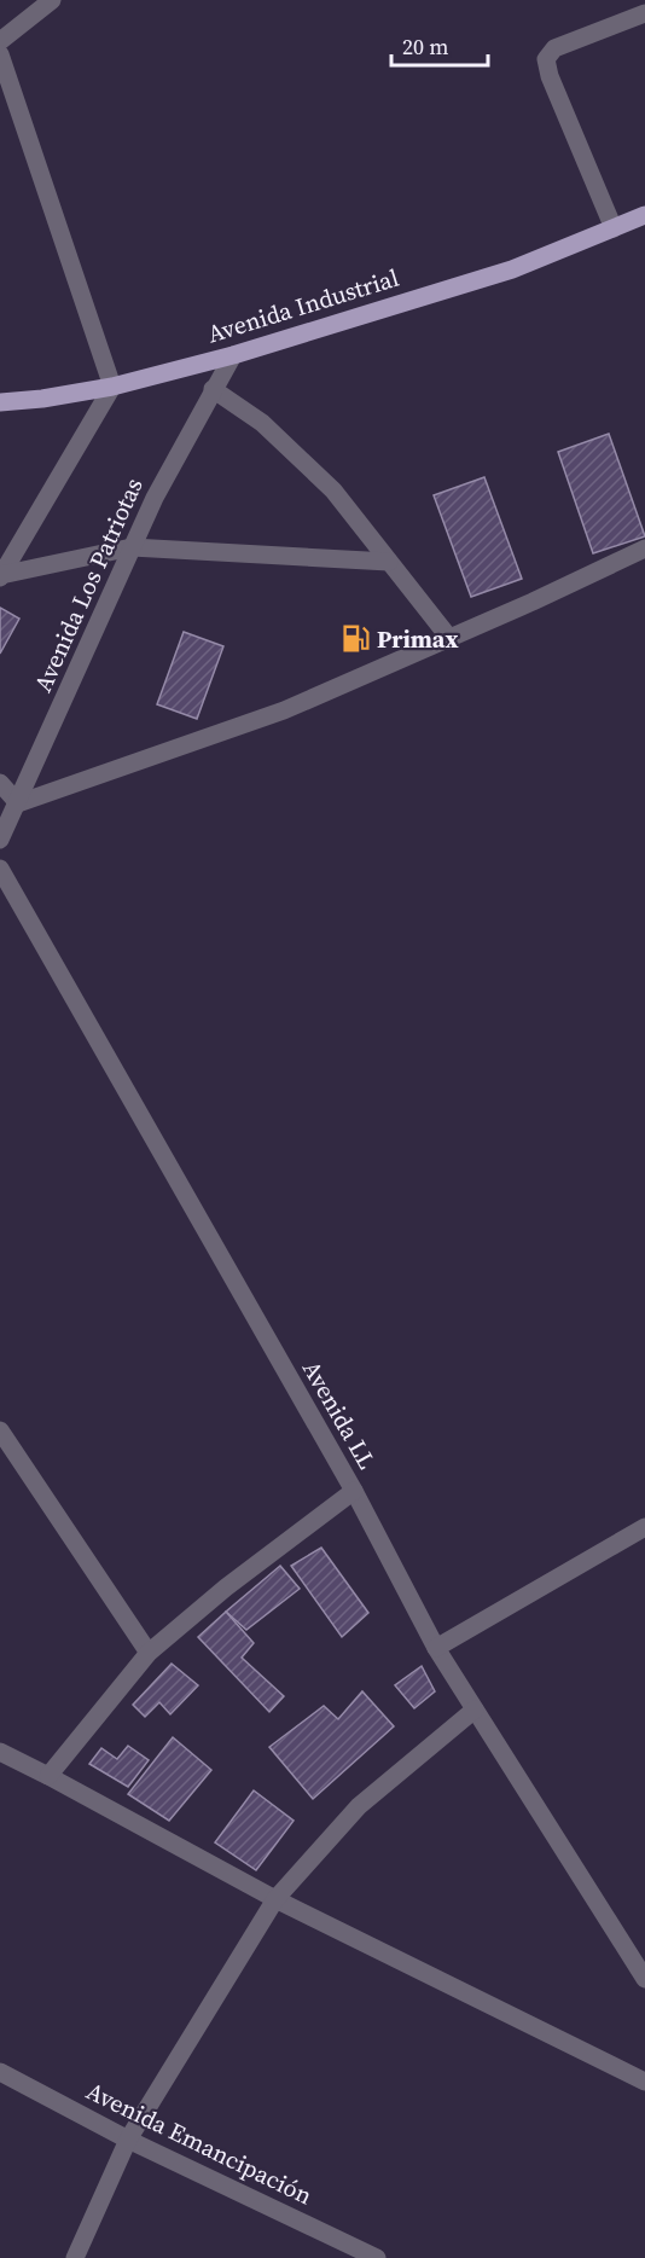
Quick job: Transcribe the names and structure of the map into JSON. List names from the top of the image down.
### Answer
{
  "streets": {
    "main road": ["Avenida Industrial"],
    "street": ["Avenida Los Patriotas", "Avenida LL", "Avenida Emancipación"]
  },
  "crossings": [
    ["Avenida Industrial", "Avenida Los Patriotas"]
  ],
  "places": {
    "fuel station": ["Primax"]
  },
  "scale_bar": "20 m"
}
